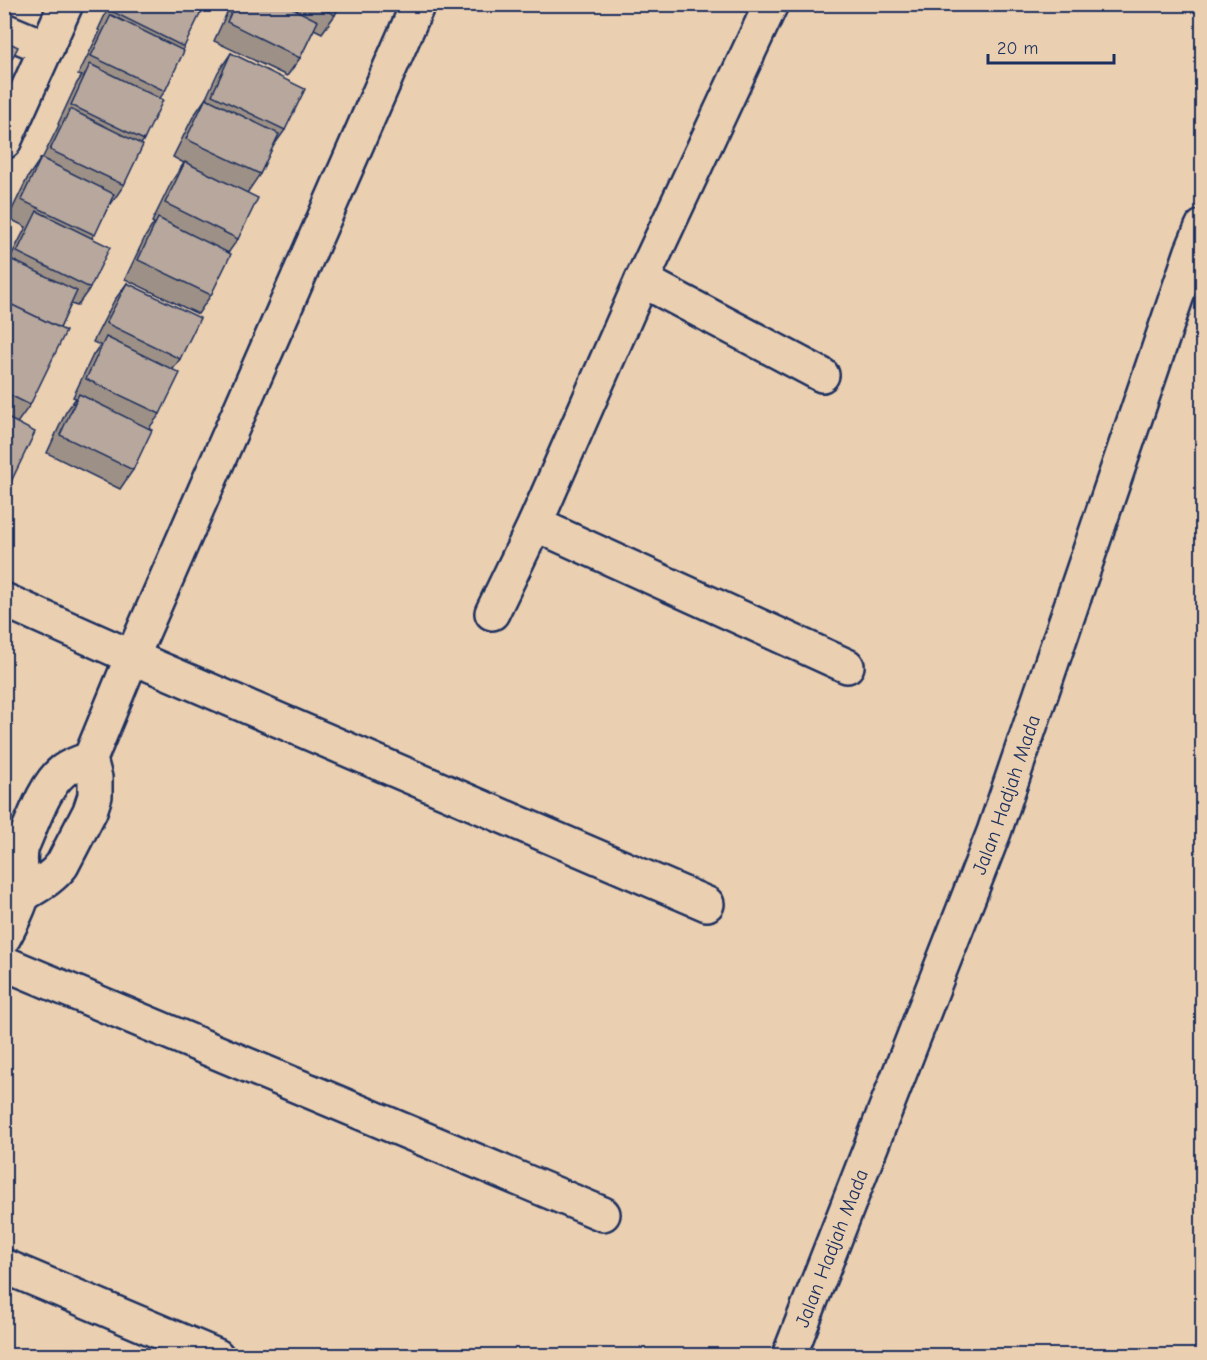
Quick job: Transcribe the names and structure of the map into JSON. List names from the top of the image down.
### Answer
{
  "streets": {
    "street": ["Jalan Hadjah Mada"]
  },
  "scale_bar": "20 m"
}
